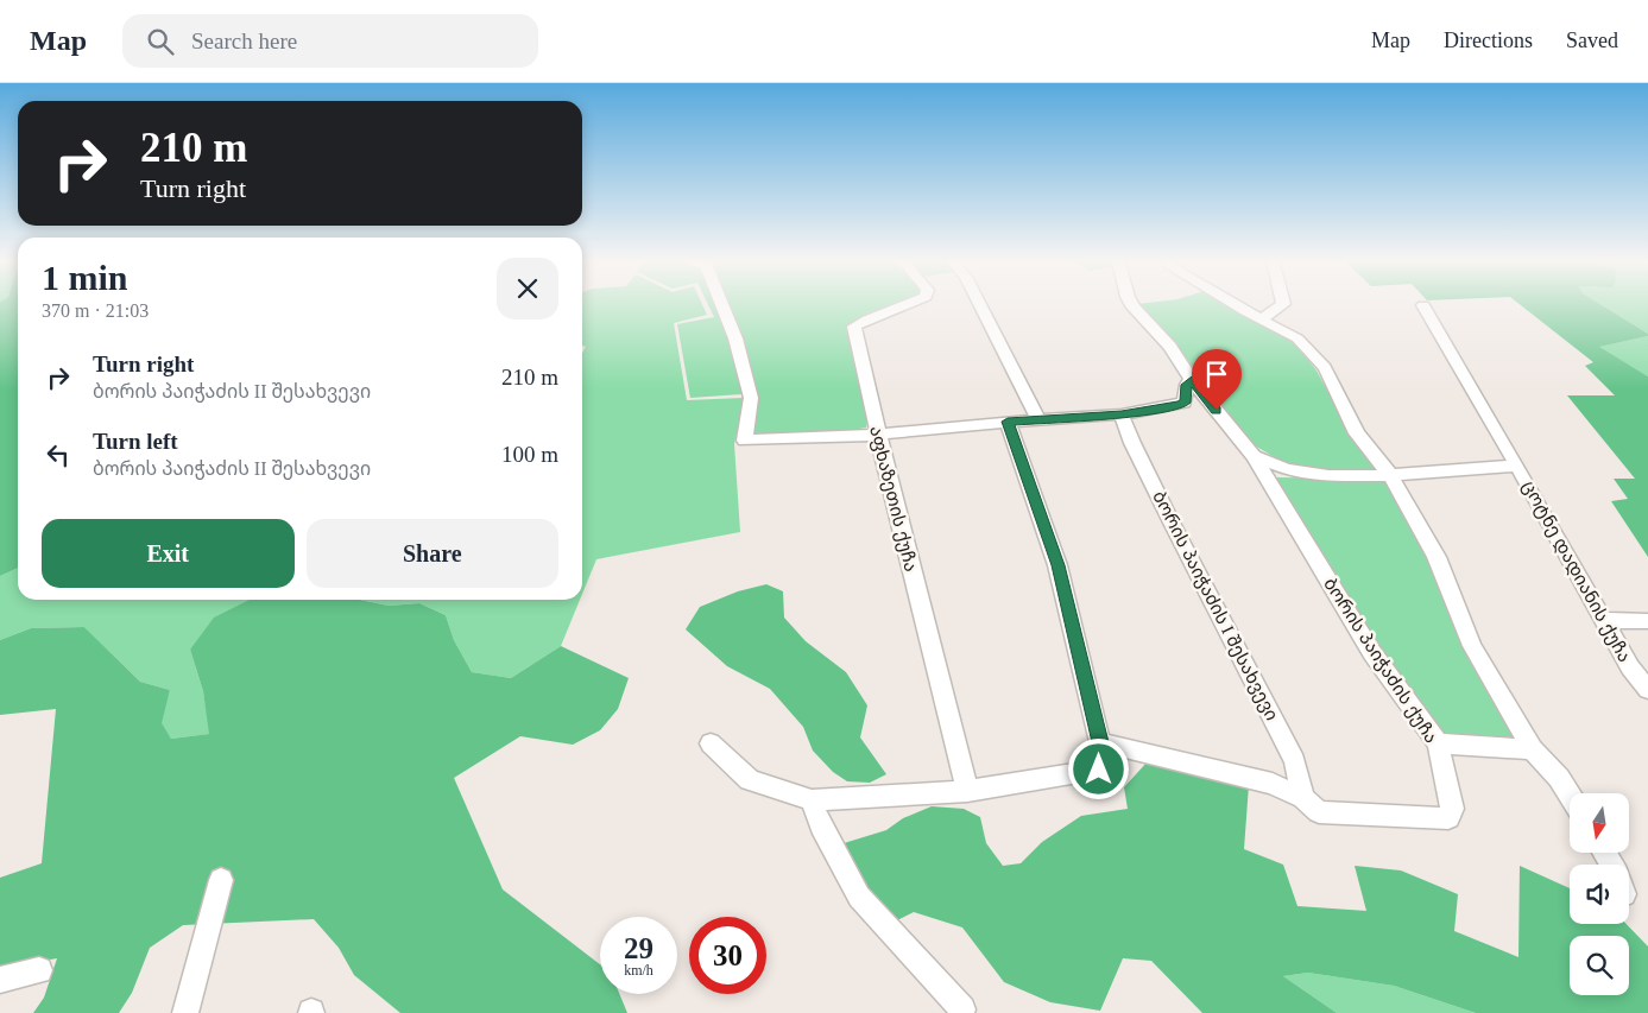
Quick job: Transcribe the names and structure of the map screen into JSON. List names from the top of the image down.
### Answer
{
  "streets": {
    "street": [
      "აფხაზეთის ქუჩა",
      "ცოტნე დადიანის ქუჩა",
      "ბორის პაიჭაძის I შესახვევი",
      "ბორის პაიჭაძის ქუჩა"
    ]
  },
  "crossings": [
    ["ცოტნე დადიანის ქუჩა", "ბორის პაიჭაძის ქუჩა"],
    ["ბორის პაიჭაძის I შესახვევი", "ბორის პაიჭაძის ქუჩა"]
  ],
  "north": "bottom",
  "page": {
    "header": "Map",
    "search": "Search here",
    "nav": ["Map", "Directions", "Saved"],
    "turn": ["210 m", "Turn right"],
    "heading": ["1 min", "370 m · 21:03"],
    "list": [
      {
        "name": "Turn right",
        "note": "ბორის პაიჭაძის II შესახვევი",
        "value": "210 m"
      },
      {
        "name": "Turn left",
        "note": "ბორის პაიჭაძის II შესახვევი",
        "value": "100 m"
      }
    ],
    "buttons": ["Exit", "Share"],
    "speed": "29 km/h",
    "limit": "30"
  }
}
